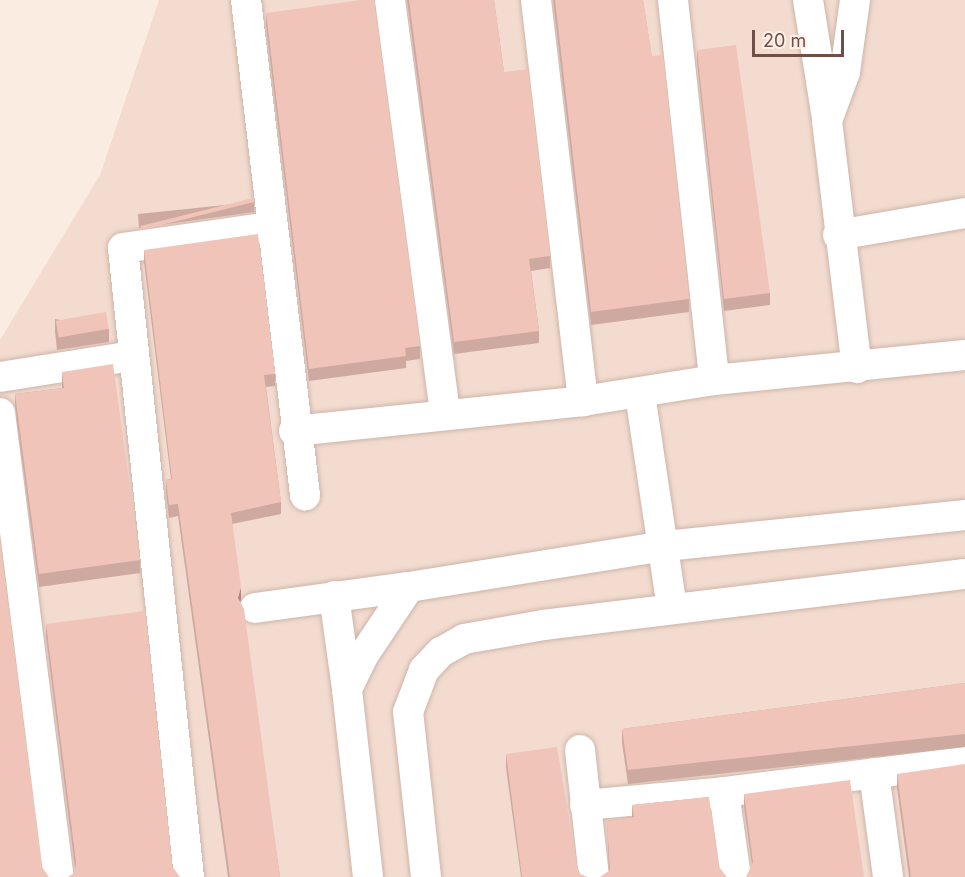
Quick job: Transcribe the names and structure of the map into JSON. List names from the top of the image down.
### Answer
{
  "scale_bar": "20 m"
}
